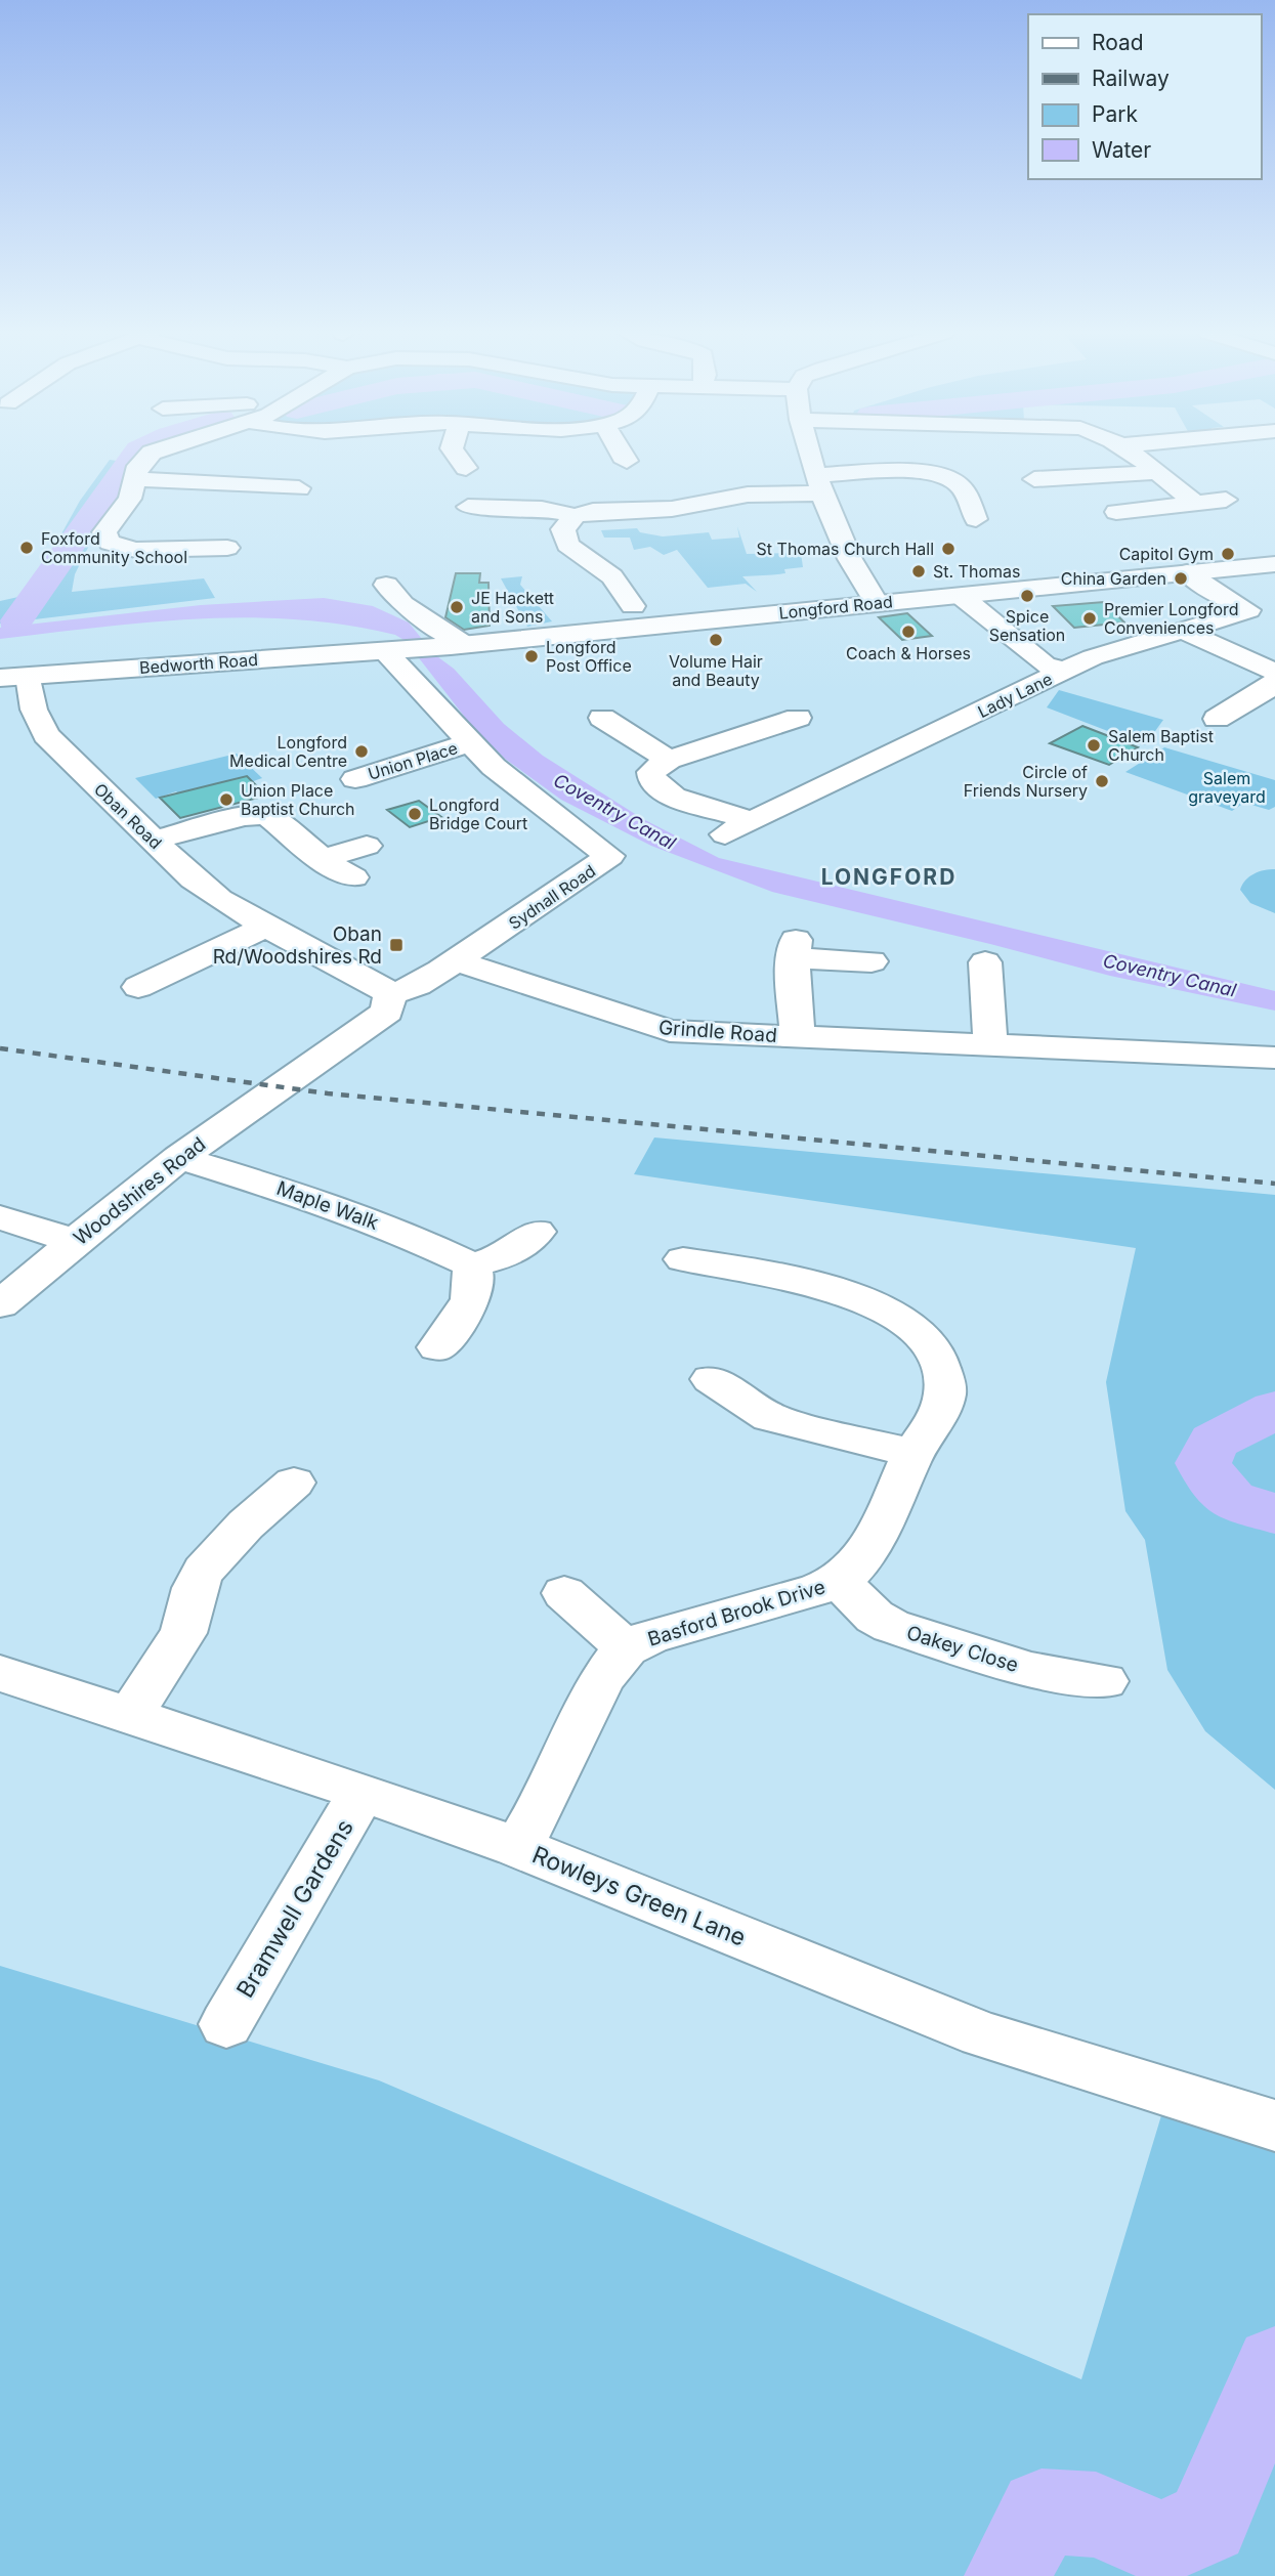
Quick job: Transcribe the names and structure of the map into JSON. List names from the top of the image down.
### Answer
{
  "streets": {
    "street": [
      "Longford Road",
      "Bedworth Road",
      "Lady Lane",
      "Union Place",
      "Oban Road",
      "Sydnall Road",
      "Grindle Road",
      "Woodshires Road",
      "Maple Walk",
      "Basford Brook Drive",
      "Oakey Close",
      "Rowleys Green Lane",
      "Bramwell Gardens"
    ]
  },
  "crossings": [
    ["Longford Road", "Bedworth Road"],
    ["Longford Road", "Lady Lane"],
    ["Longford Road", "Sydnall Road"],
    ["Bedworth Road", "Oban Road"],
    ["Bedworth Road", "Sydnall Road"],
    ["Union Place", "Sydnall Road"],
    ["Oban Road", "Sydnall Road"],
    ["Oban Road", "Woodshires Road"],
    ["Sydnall Road", "Grindle Road"],
    ["Sydnall Road", "Woodshires Road"],
    ["Woodshires Road", "Maple Walk"],
    ["Basford Brook Drive", "Oakey Close"],
    ["Basford Brook Drive", "Rowleys Green Lane"],
    ["Rowleys Green Lane", "Bramwell Gardens"]
  ],
  "districts": ["LONGFORD"],
  "water": ["Coventry Canal"],
  "parks": ["Salem graveyard"],
  "places": {
    "other": [
      "Foxford Community School",
      "St Thomas Church Hall",
      "Capitol Gym",
      "St. Thomas",
      "China Garden",
      "Spice Sensation",
      "JE Hackett and Sons",
      "Premier Longford Conveniences",
      "Coach & Horses",
      "Volume Hair and Beauty",
      "Longford Post Office",
      "Salem Baptist Church",
      "Longford Medical Centre",
      "Circle of Friends Nursery",
      "Union Place Baptist Church",
      "Longford Bridge Court"
    ],
    "transit": ["Oban Rd/Woodshires Rd"]
  },
  "legend": [
    "Road",
    "Railway",
    "Park",
    "Water"
  ]
}
